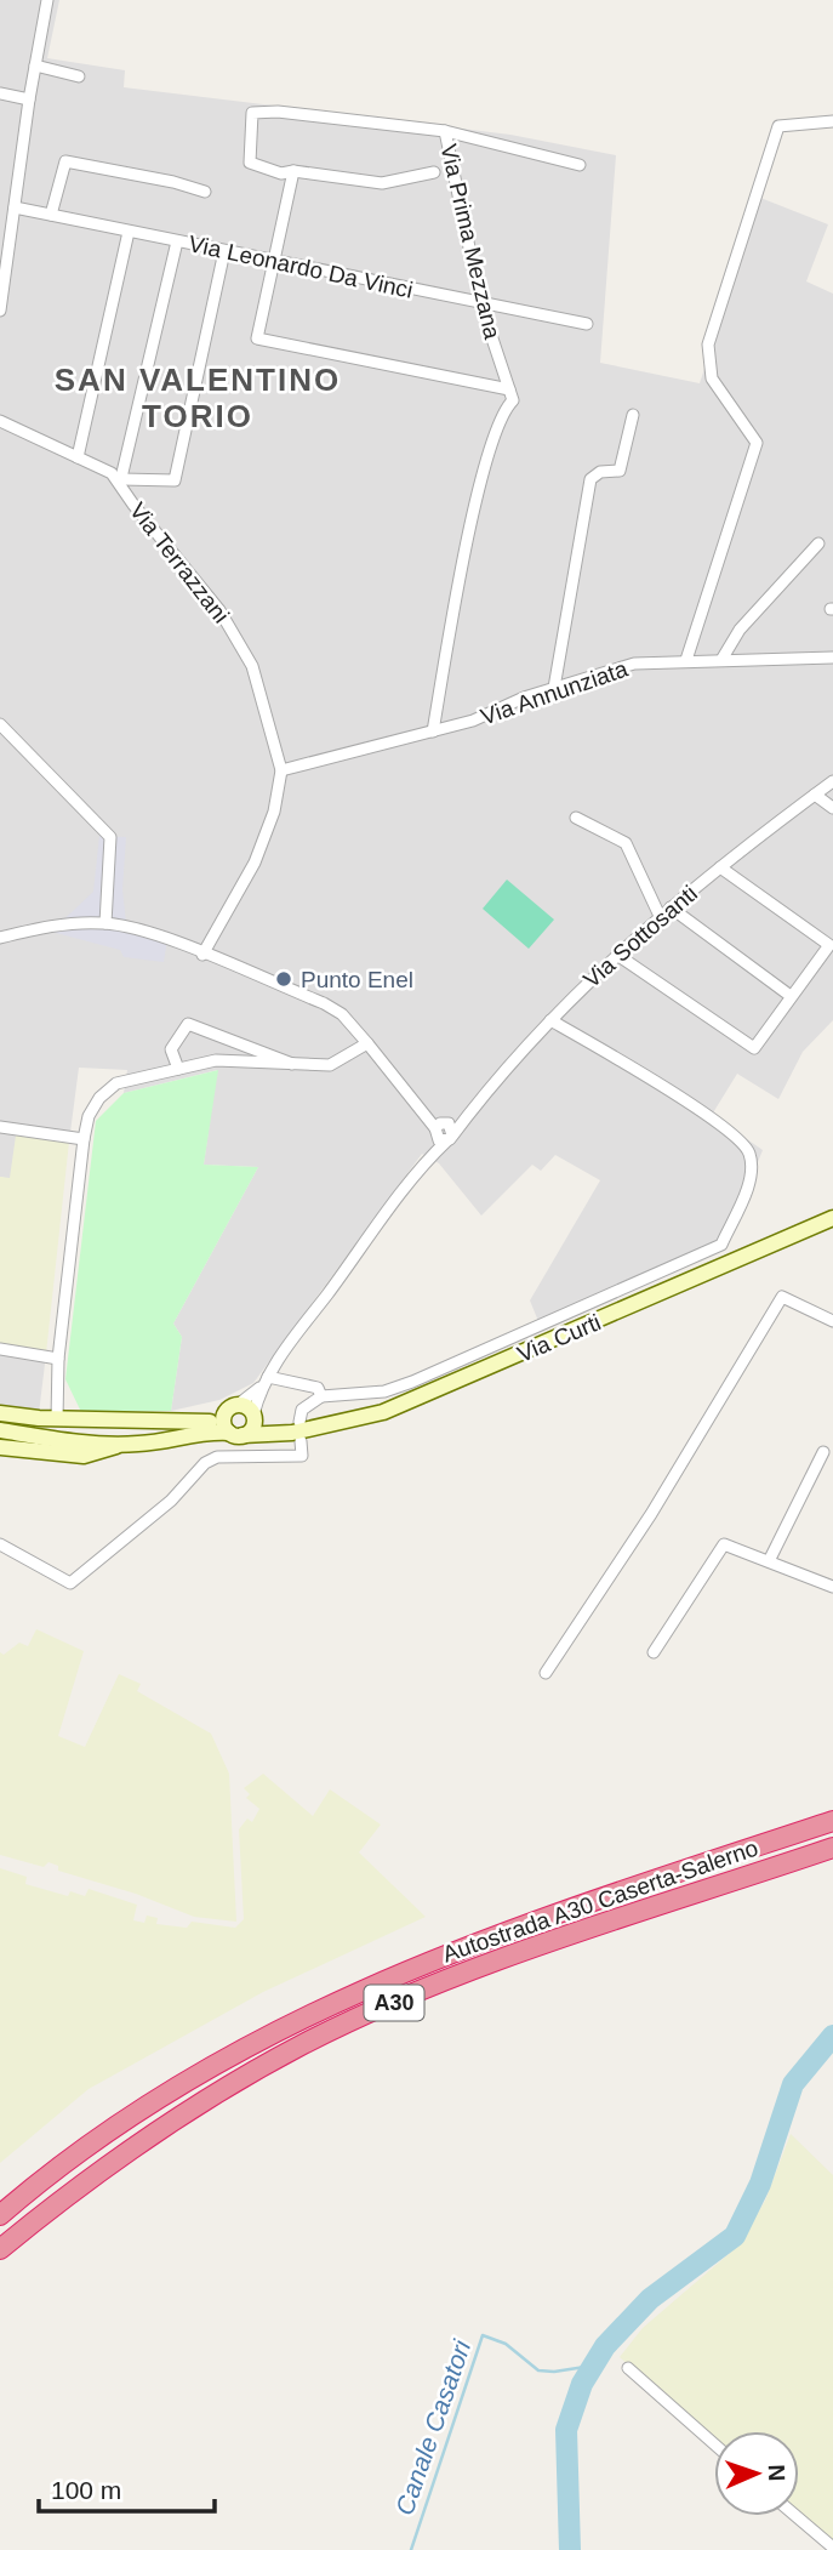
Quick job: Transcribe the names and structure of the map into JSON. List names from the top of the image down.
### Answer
{
  "streets": {
    "highway": ["Autostrada A30 Caserta-Salerno", "A30"],
    "main road": ["Via Curti"],
    "street": [
      "Via Prima Mezzana",
      "Via Leonardo Da Vinci",
      "Via Terrazzani",
      "Via Annunziata",
      "Via Sottosanti"
    ]
  },
  "crossings": [
    ["Via Prima Mezzana", "Via Leonardo Da Vinci"],
    ["Via Terrazzani", "Via Annunziata"],
    ["Via Sottosanti", "Via Curti"]
  ],
  "districts": ["SAN VALENTINO TORIO"],
  "water": ["Canale Casatori"],
  "places": ["Punto Enel"],
  "scale_bar": "100 m",
  "north": "right"
}
